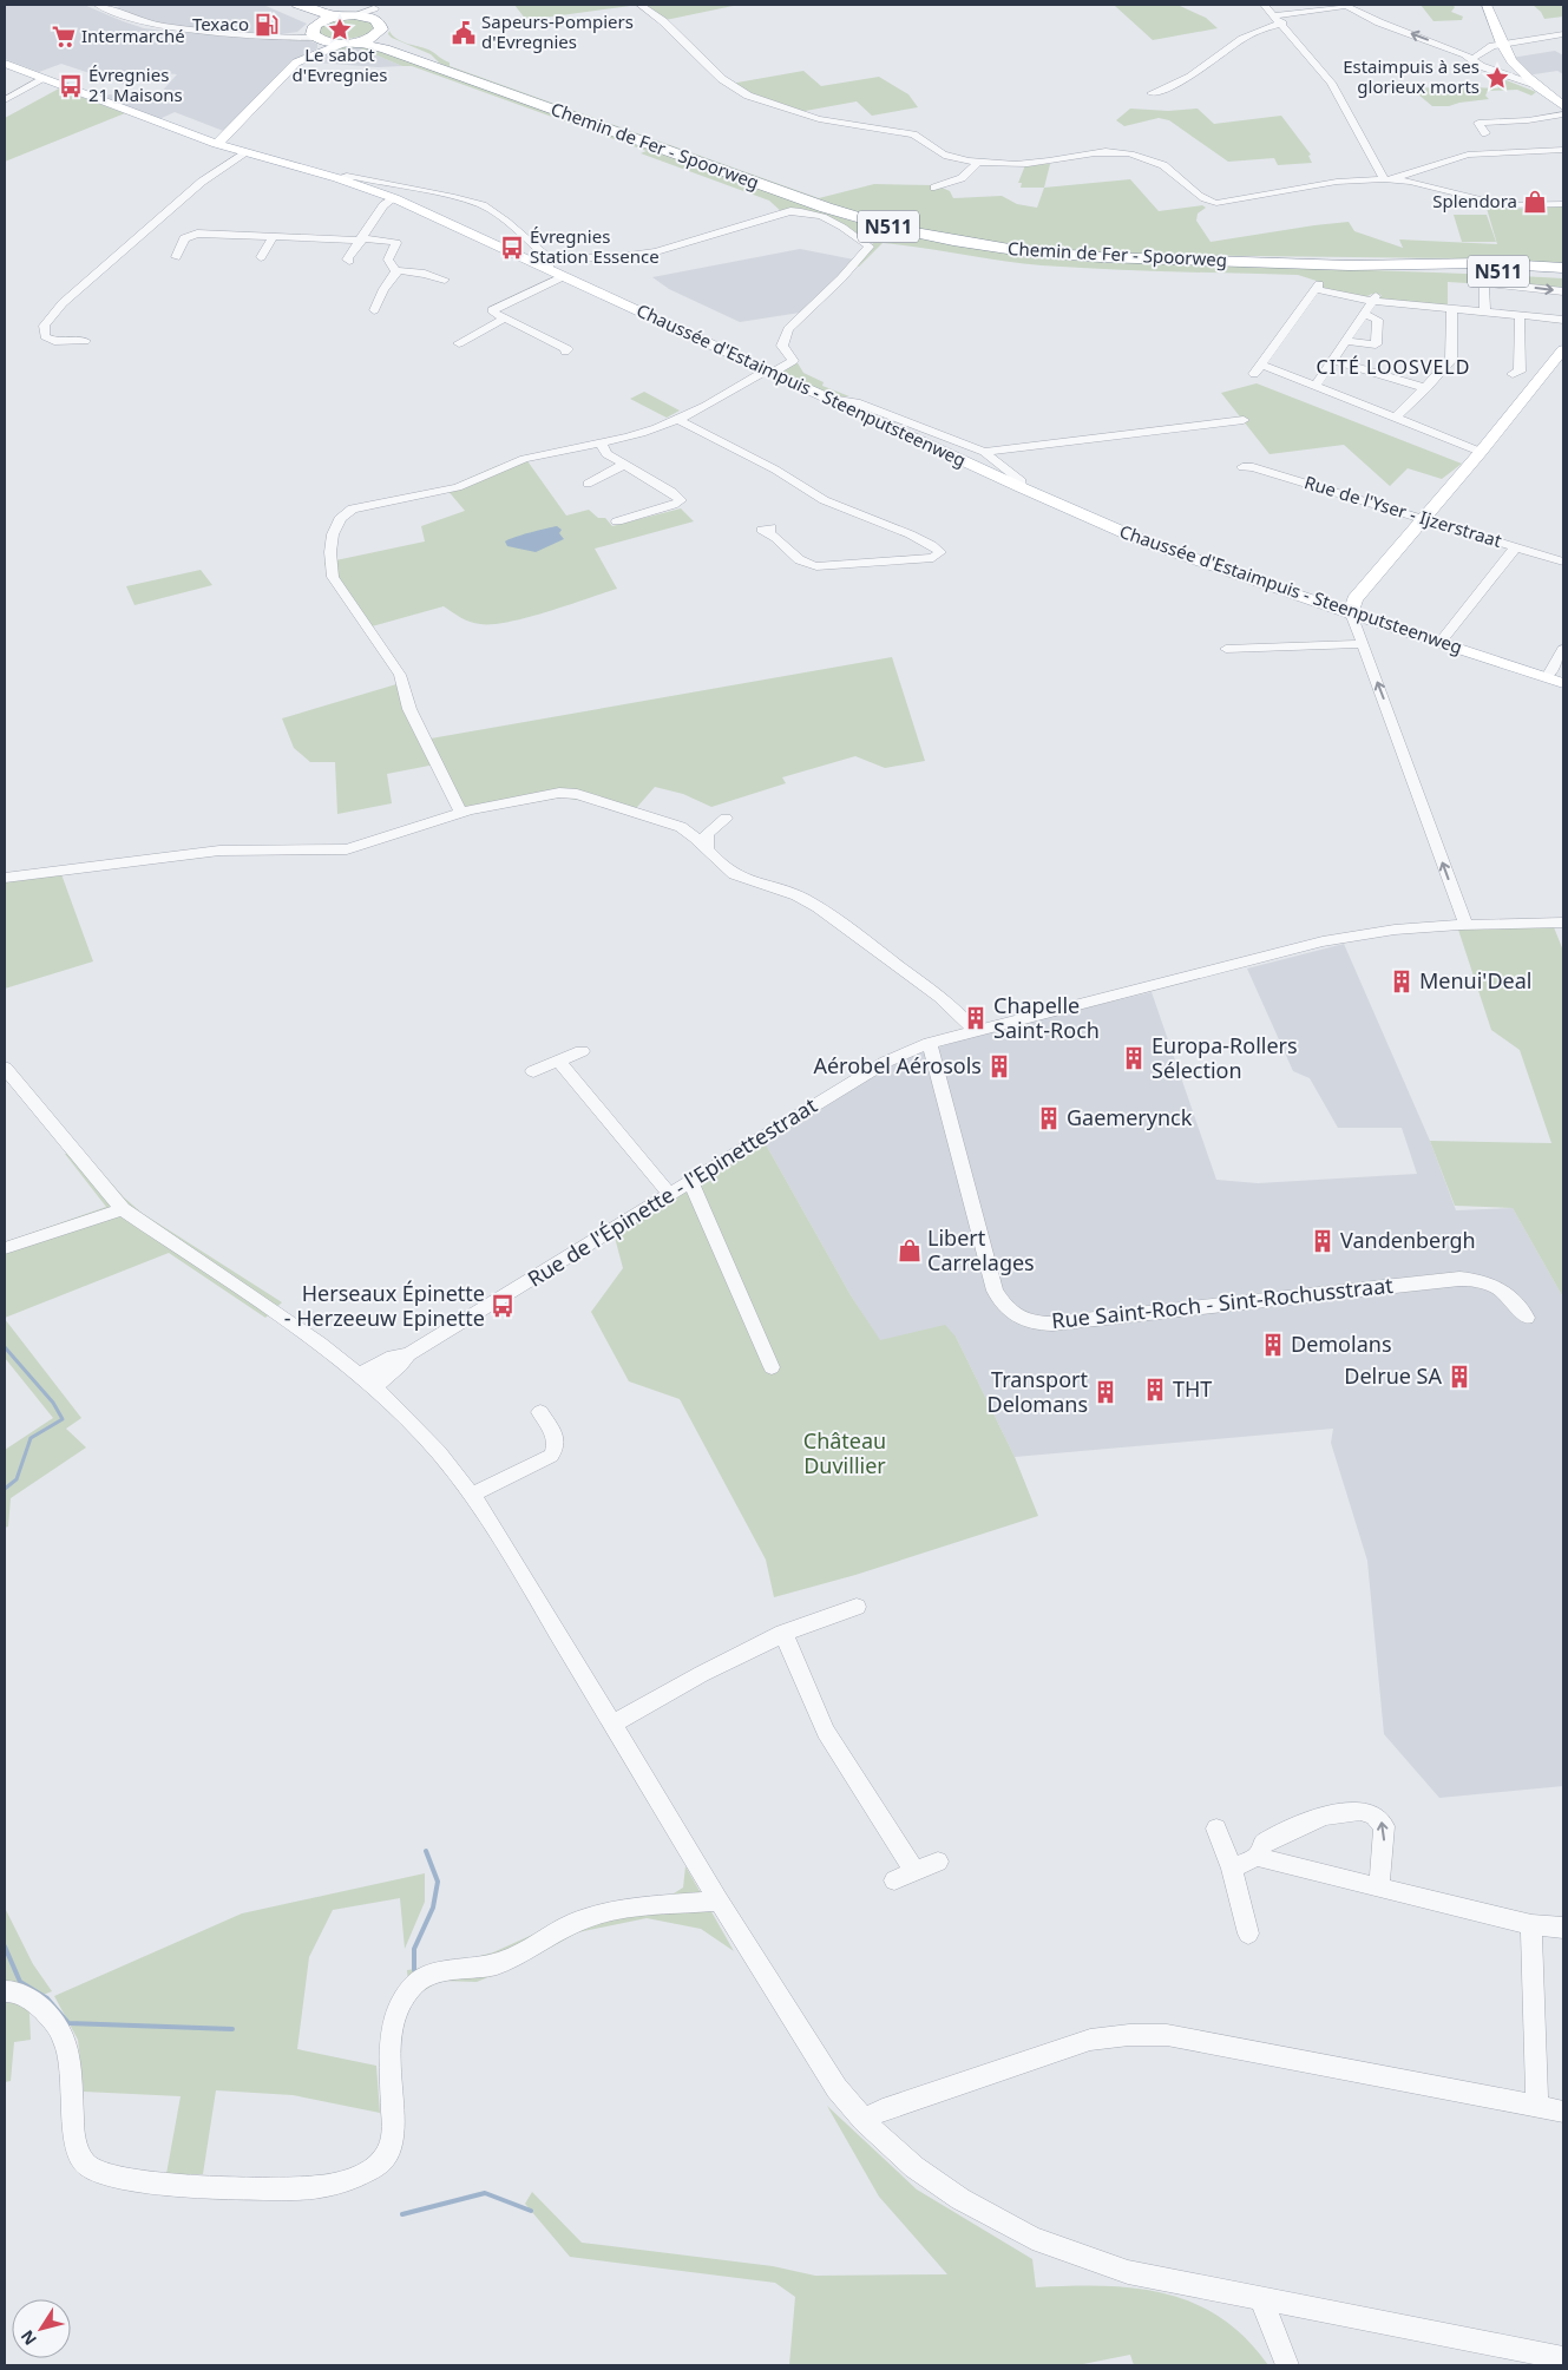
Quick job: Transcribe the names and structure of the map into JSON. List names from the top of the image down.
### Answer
{
  "streets": {
    "highway": ["Chemin de Fer - Spoorweg", "N511"],
    "main road": ["Chaussée d'Estaimpuis - Steenputsteenweg"],
    "street": ["Rue de l'Yser - Ijzerstraat", "Rue de l'Épinette - l'Epinettestraat", "Rue Saint-Roch - Sint-Rochusstraat"]
  },
  "crossings": [
    ["Chemin de Fer - Spoorweg", "N511"],
    ["Rue de l'Épinette - l'Epinettestraat", "Rue Saint-Roch - Sint-Rochusstraat"]
  ],
  "districts": ["CITÉ LOOSVELD"],
  "parks": ["Château Duvillier"],
  "places": {
    "fuel station": ["Texaco"],
    "place": ["Le sabot d'Evregnies", "Estaimpuis à ses glorieux morts"],
    "public building": ["Sapeurs-Pompiers d'Evregnies"],
    "supermarket": ["Intermarché"],
    "bus stop": ["Évregnies 21 Maisons", "Évregnies Station Essence", "Herseaux Épinette - Herzeeuw Epinette"],
    "shop": ["Splendora", "Libert Carrelages"],
    "building": [
      "Menui'Deal",
      "Chapelle Saint-Roch",
      "Europa-Rollers Sélection",
      "Aérobel Aérosols",
      "Gaemerynck",
      "Vandenbergh",
      "Demolans",
      "Delrue SA",
      "THT",
      "Transport Delomans"
    ]
  },
  "north": "bottom left"
}
